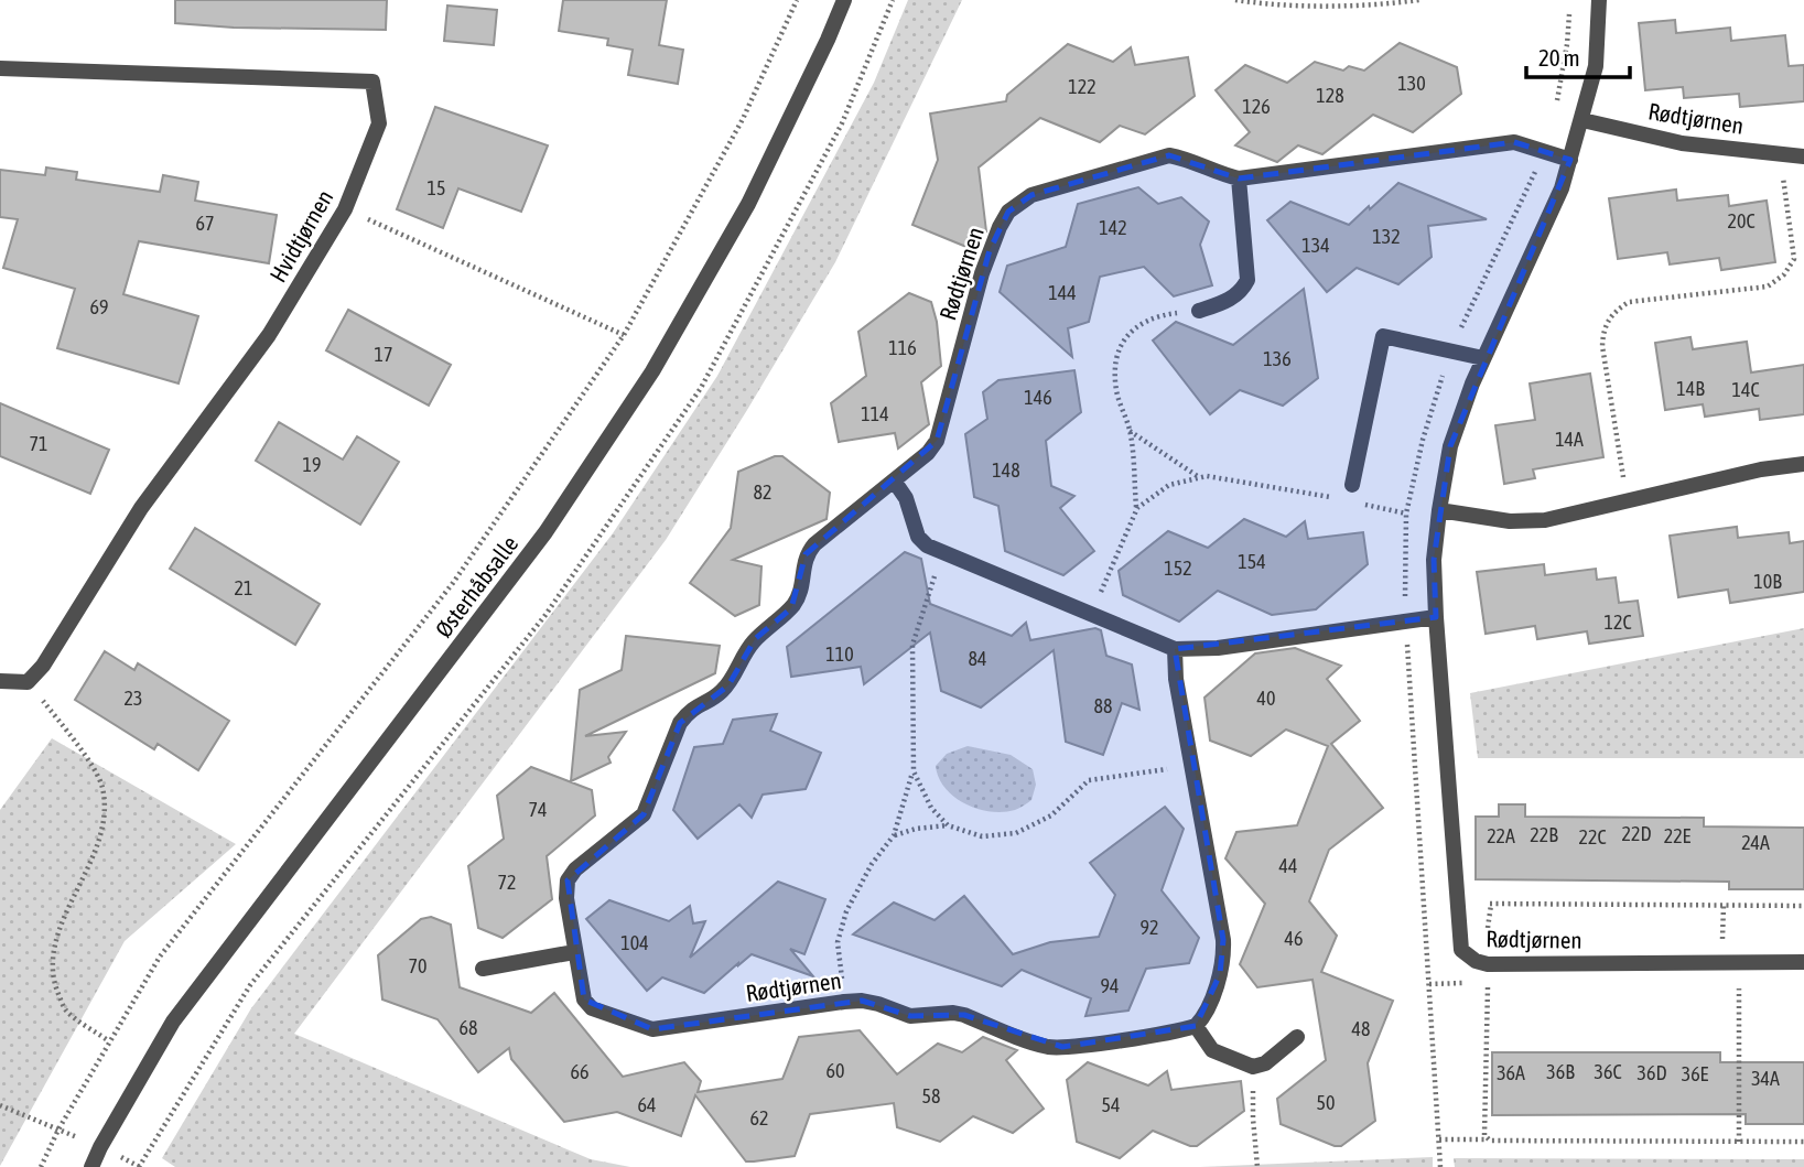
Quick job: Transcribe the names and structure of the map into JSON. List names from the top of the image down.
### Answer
{
  "streets": {
    "street": ["Rødtjørnen", "Hvidtjørnen", "Østerhåbsalle"]
  },
  "house_numbers": [
    "130",
    "122",
    "128",
    "126",
    "15",
    "20C",
    "67",
    "142",
    "132",
    "134",
    "144",
    "69",
    "116",
    "17",
    "136",
    "14B",
    "14C",
    "146",
    "114",
    "14A",
    "71",
    "19",
    "148",
    "82",
    "154",
    "152",
    "10B",
    "21",
    "12C",
    "110",
    "84",
    "23",
    "40",
    "88",
    "74",
    "22D",
    "22B",
    "22A",
    "22E",
    "22C",
    "24A",
    "44",
    "72",
    "92",
    "46",
    "104",
    "70",
    "94",
    "68",
    "48",
    "60",
    "66",
    "36B",
    "36C",
    "36A",
    "36D",
    "36E",
    "34A",
    "58",
    "50",
    "64",
    "54",
    "62"
  ],
  "scale_bar": "20 m"
}
